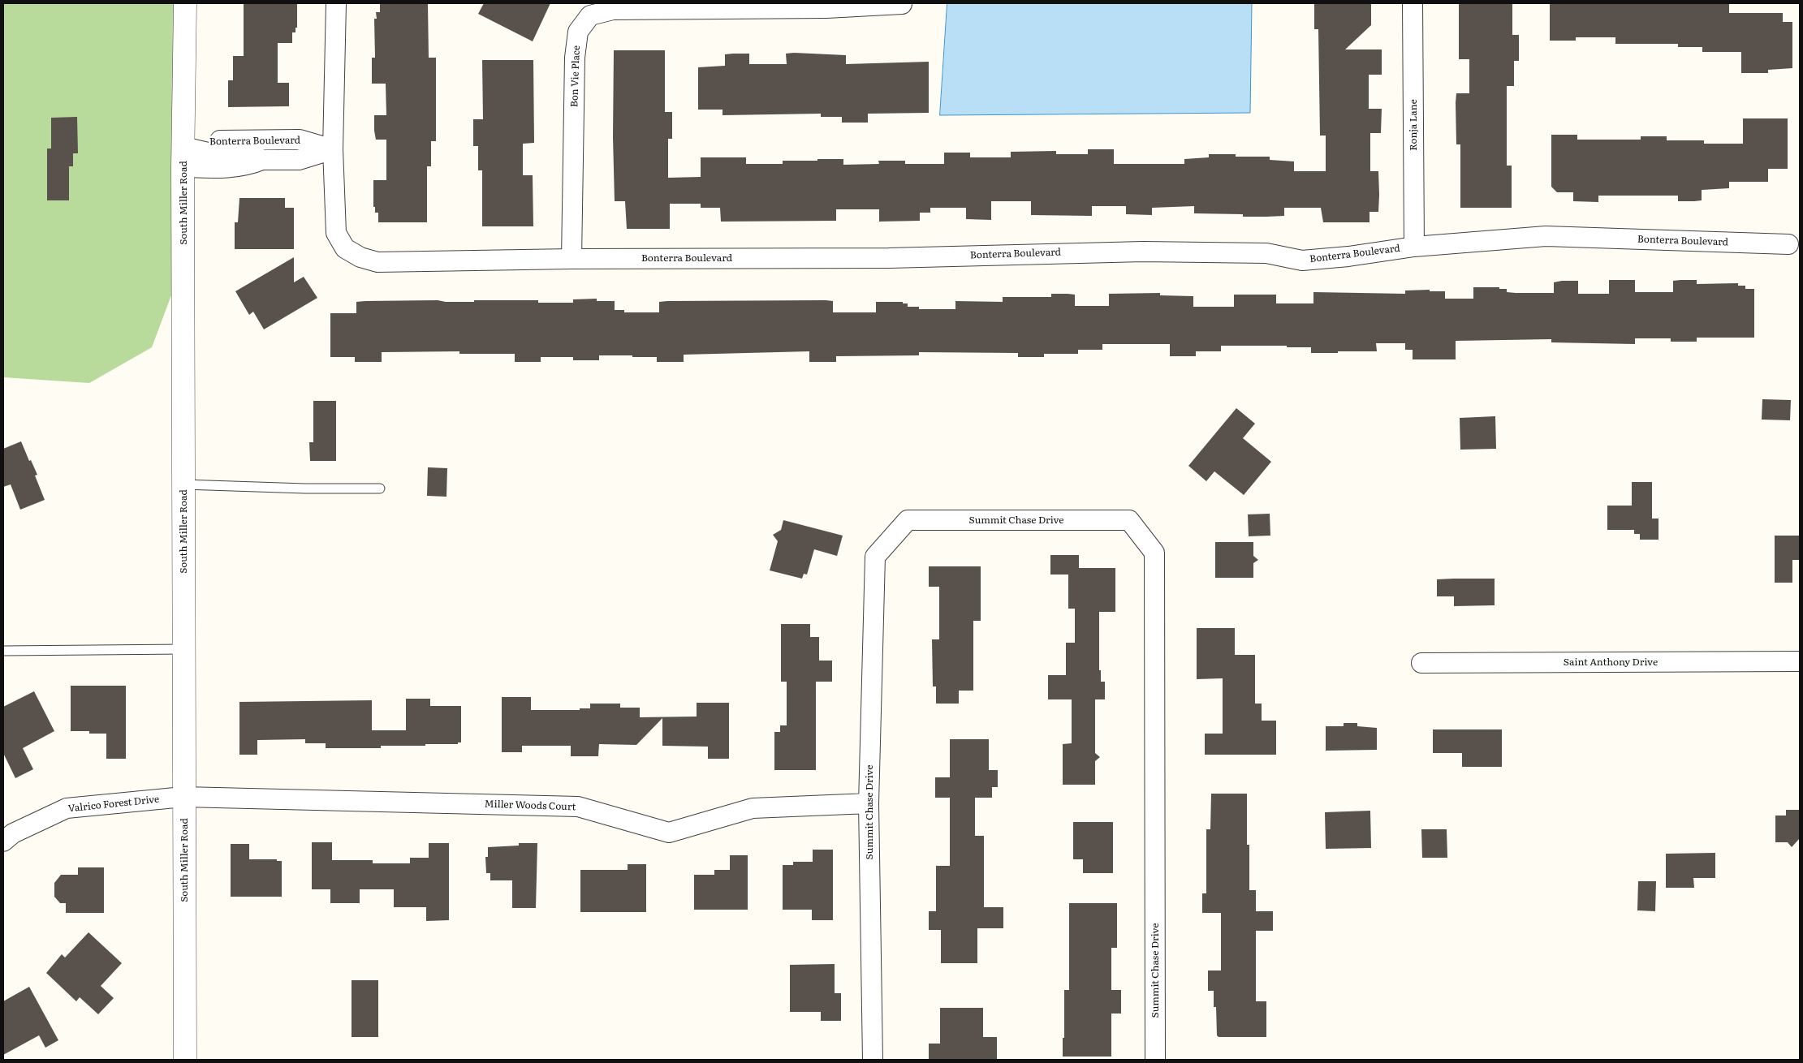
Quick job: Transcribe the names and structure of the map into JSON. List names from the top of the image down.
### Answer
{
  "streets": {
    "street": [
      "Bon Vie Place",
      "Ronja Lane",
      "Bonterra Boulevard",
      "South Miller Road",
      "Summit Chase Drive",
      "Saint Anthony Drive",
      "Valrico Forest Drive",
      "Miller Woods Court"
    ]
  },
  "crossings": [
    ["Bon Vie Place", "Bonterra Boulevard"],
    ["Ronja Lane", "Bonterra Boulevard"],
    ["Bonterra Boulevard", "South Miller Road"],
    ["South Miller Road", "Valrico Forest Drive"],
    ["South Miller Road", "Miller Woods Court"],
    ["Summit Chase Drive", "Miller Woods Court"],
    ["Valrico Forest Drive", "Miller Woods Court"]
  ]
}
